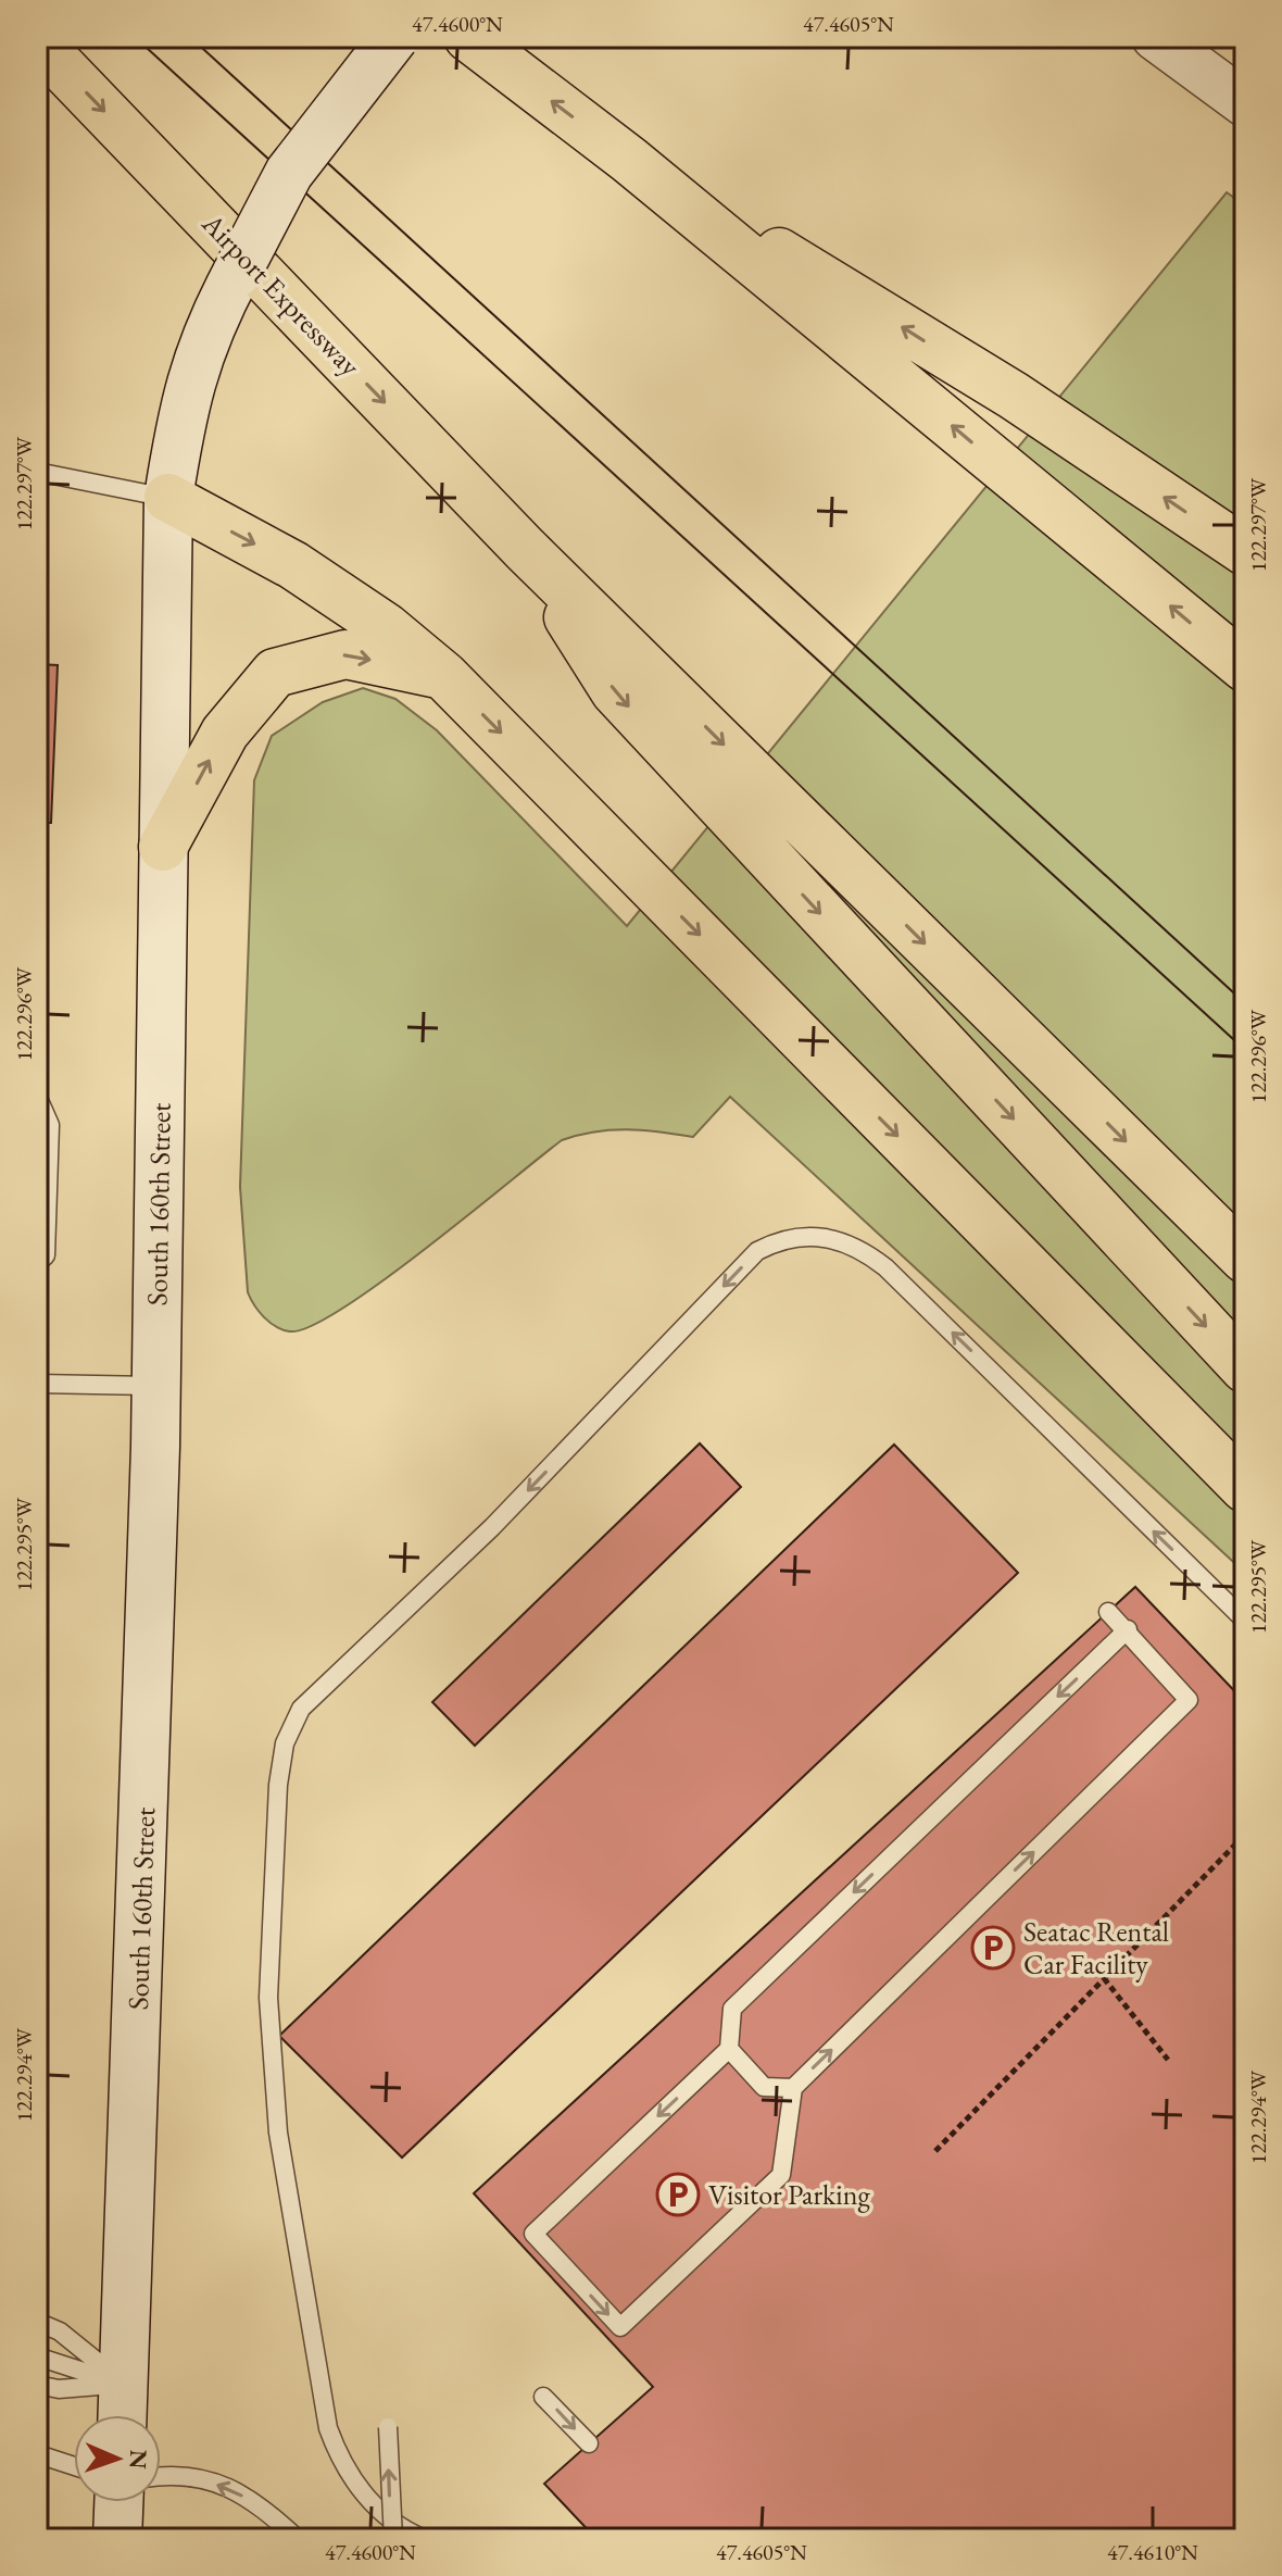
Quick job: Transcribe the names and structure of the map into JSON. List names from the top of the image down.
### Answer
{
  "streets": {
    "highway": ["Airport Expressway"],
    "main road": ["South 160th Street"]
  },
  "places": {
    "parking": ["Seatac Rental Car Facility", "Visitor Parking"]
  },
  "north": "right",
  "coordinates": [
    "47.4600°N",
    "47.4605°N",
    "122.297°W",
    "122.296°W",
    "122.295°W",
    "122.294°W",
    "47.4610°N"
  ]
}
